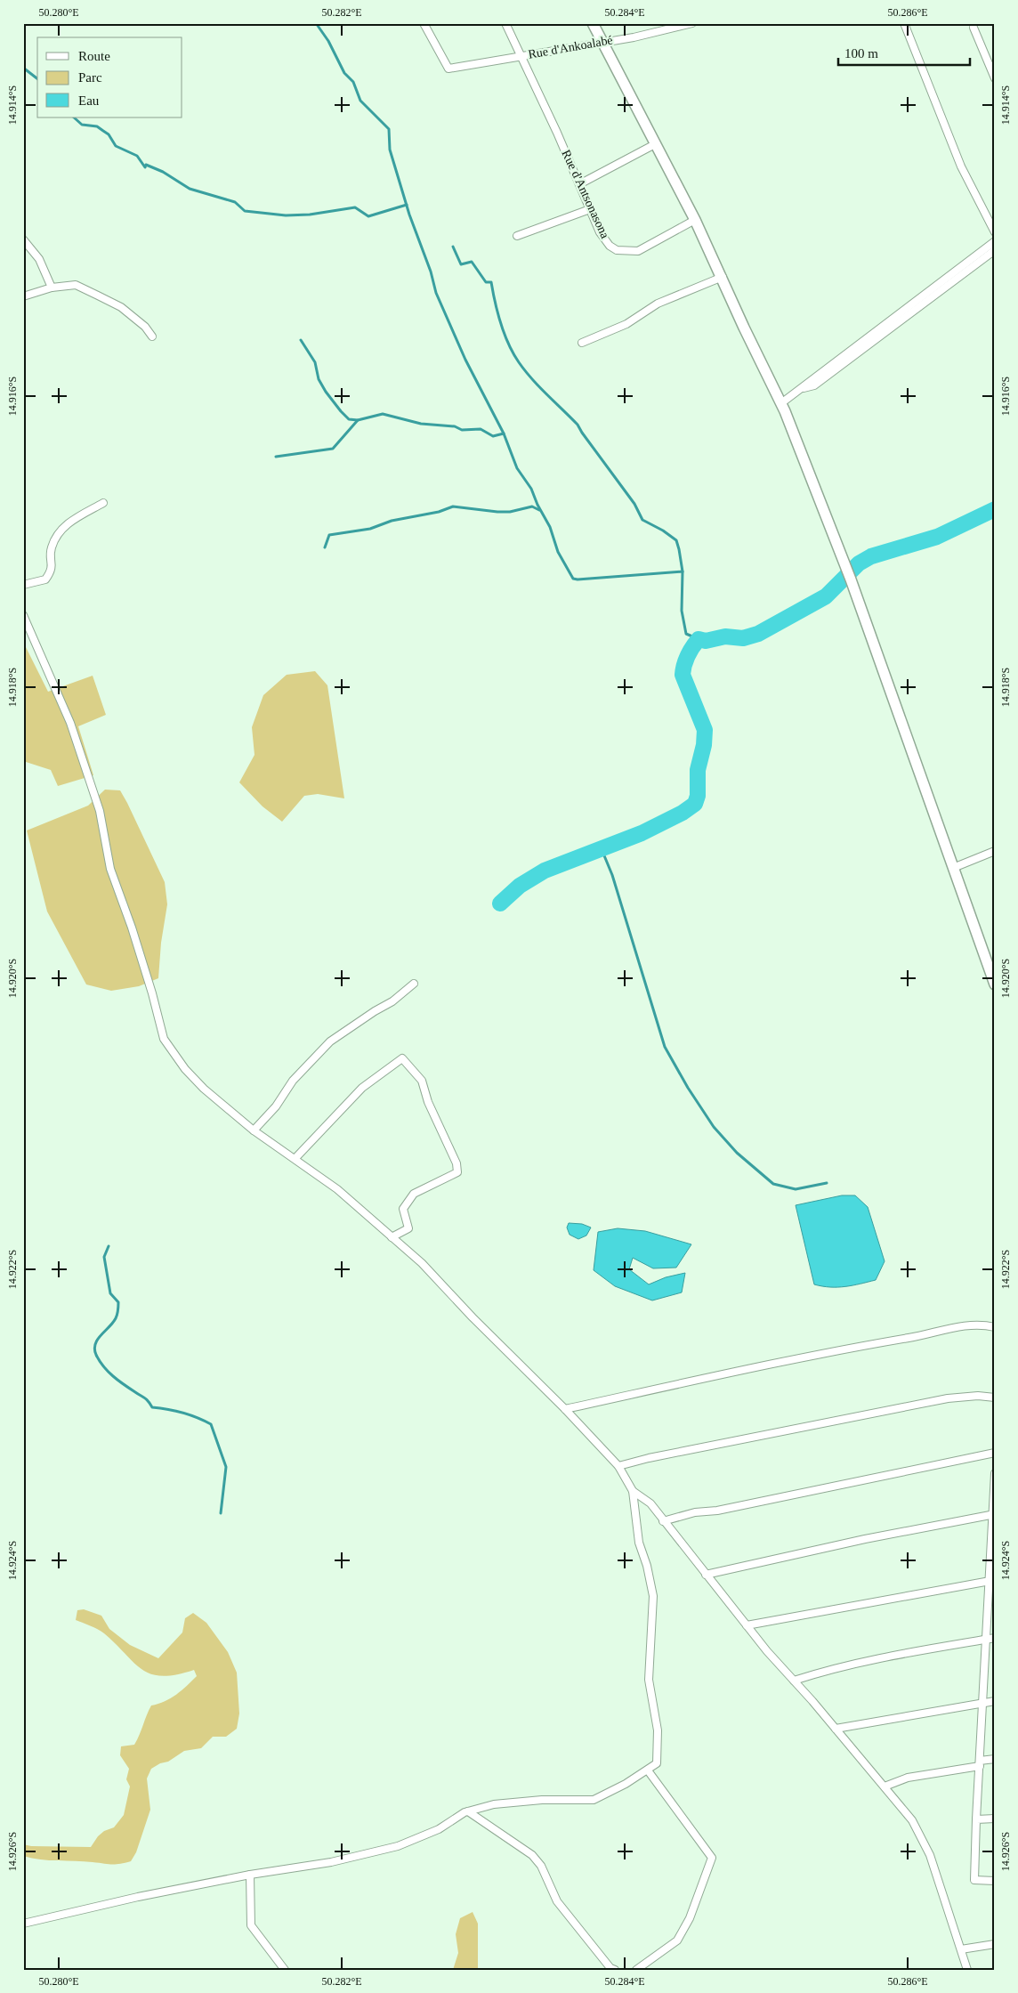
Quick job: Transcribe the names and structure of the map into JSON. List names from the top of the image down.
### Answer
{
  "streets": {
    "street": ["Rue d'Ankoalabé", "Rue d'Antsonasona"]
  },
  "crossings": [
    ["Rue d'Ankoalabé", "Rue d'Antsonasona"]
  ],
  "legend": ["Route", "Parc", "Eau"],
  "scale_bar": "100 m",
  "coordinates": [
    "50.280°E",
    "50.282°E",
    "50.284°E",
    "50.286°E",
    "14.914°S",
    "14.916°S",
    "14.918°S",
    "14.920°S",
    "14.922°S",
    "14.924°S",
    "14.926°S"
  ]
}
